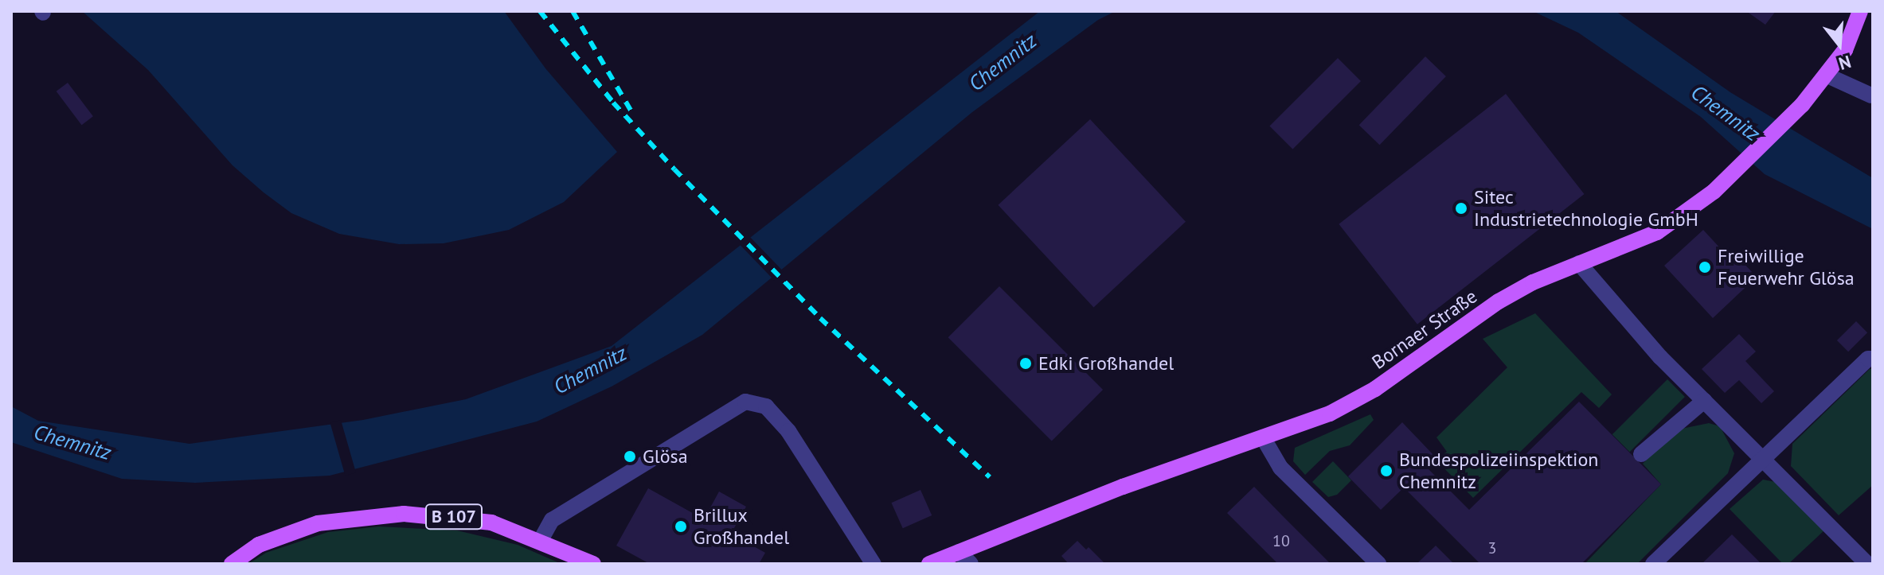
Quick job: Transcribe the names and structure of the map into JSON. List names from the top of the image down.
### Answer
{
  "streets": {
    "main road": ["Bornaer Straße", "B 107"]
  },
  "water": ["Chemnitz"],
  "places": [
    "Sitec Industrietechnologie GmbH",
    "Freiwillige Feuerwehr Glösa",
    "Edki Großhandel",
    "Glösa",
    "Bundespolizeiinspektion Chemnitz",
    "Brillux Großhandel"
  ],
  "house_numbers": ["10", "3"],
  "north": "bottom"
}
